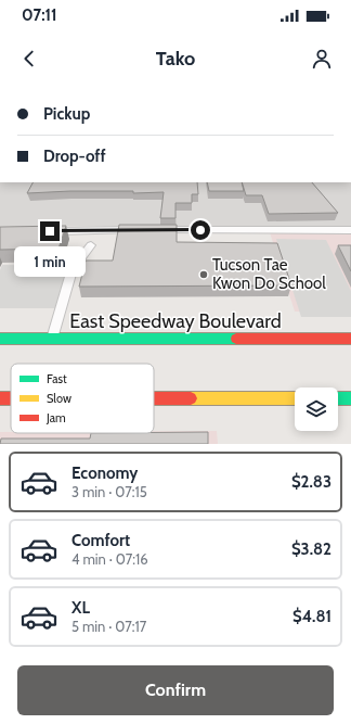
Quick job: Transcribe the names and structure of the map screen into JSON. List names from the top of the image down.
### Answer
{
  "streets": {
    "main road": ["East Speedway Boulevard"]
  },
  "places": ["Tucson Tae Kwon Do School"],
  "legend": ["Fast", "Slow", "Jam"],
  "page": {
    "status": "07:11",
    "header": "Tako",
    "banner": ["Pickup", "Drop-off"],
    "bubble": "1 min",
    "list": [
      {
        "name": "Economy",
        "note": "3 min · 07:15",
        "value": "$2.83"
      },
      {
        "name": "Comfort",
        "note": "4 min · 07:16",
        "value": "$3.82"
      },
      {
        "name": "XL",
        "note": "5 min · 07:17",
        "value": "$4.81"
      }
    ],
    "buttons": "Confirm"
  }
}
